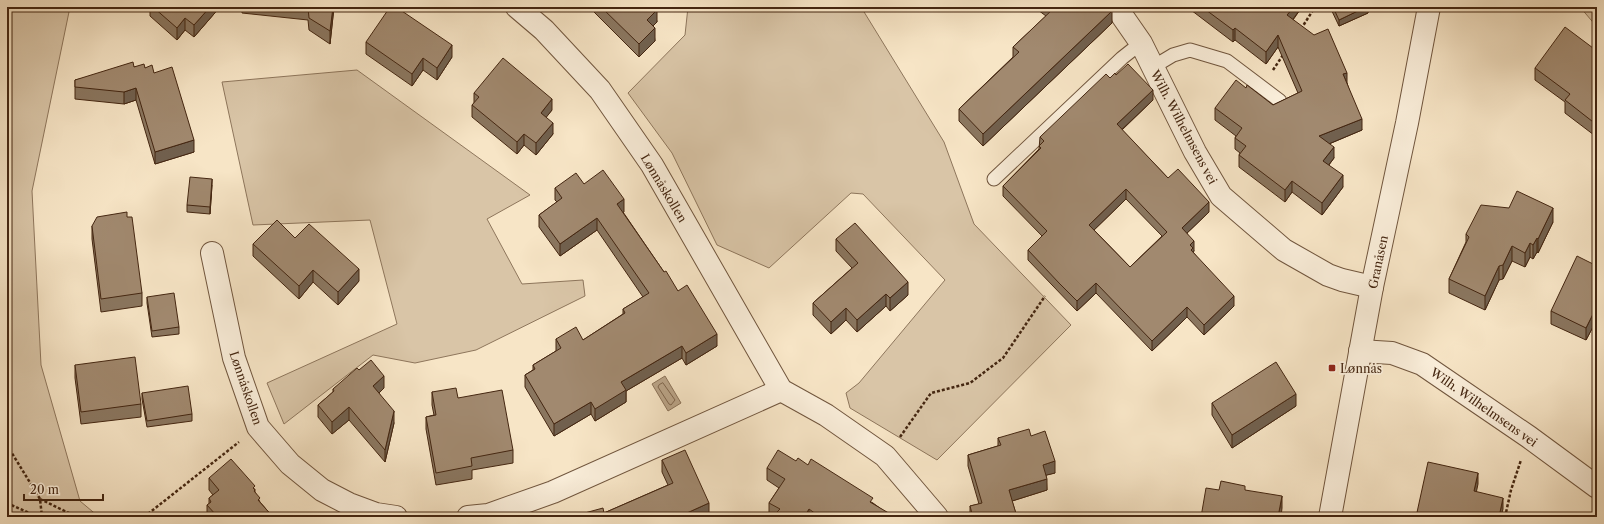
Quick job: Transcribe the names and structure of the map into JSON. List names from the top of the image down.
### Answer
{
  "streets": {
    "street": ["Wilh. Wilhelmsens vei", "Lønnåskollen", "Granåsen"]
  },
  "crossings": [
    ["Wilh. Wilhelmsens vei", "Granåsen"]
  ],
  "places": {
    "transit": ["Lønnås"]
  },
  "scale_bar": "20 m"
}
